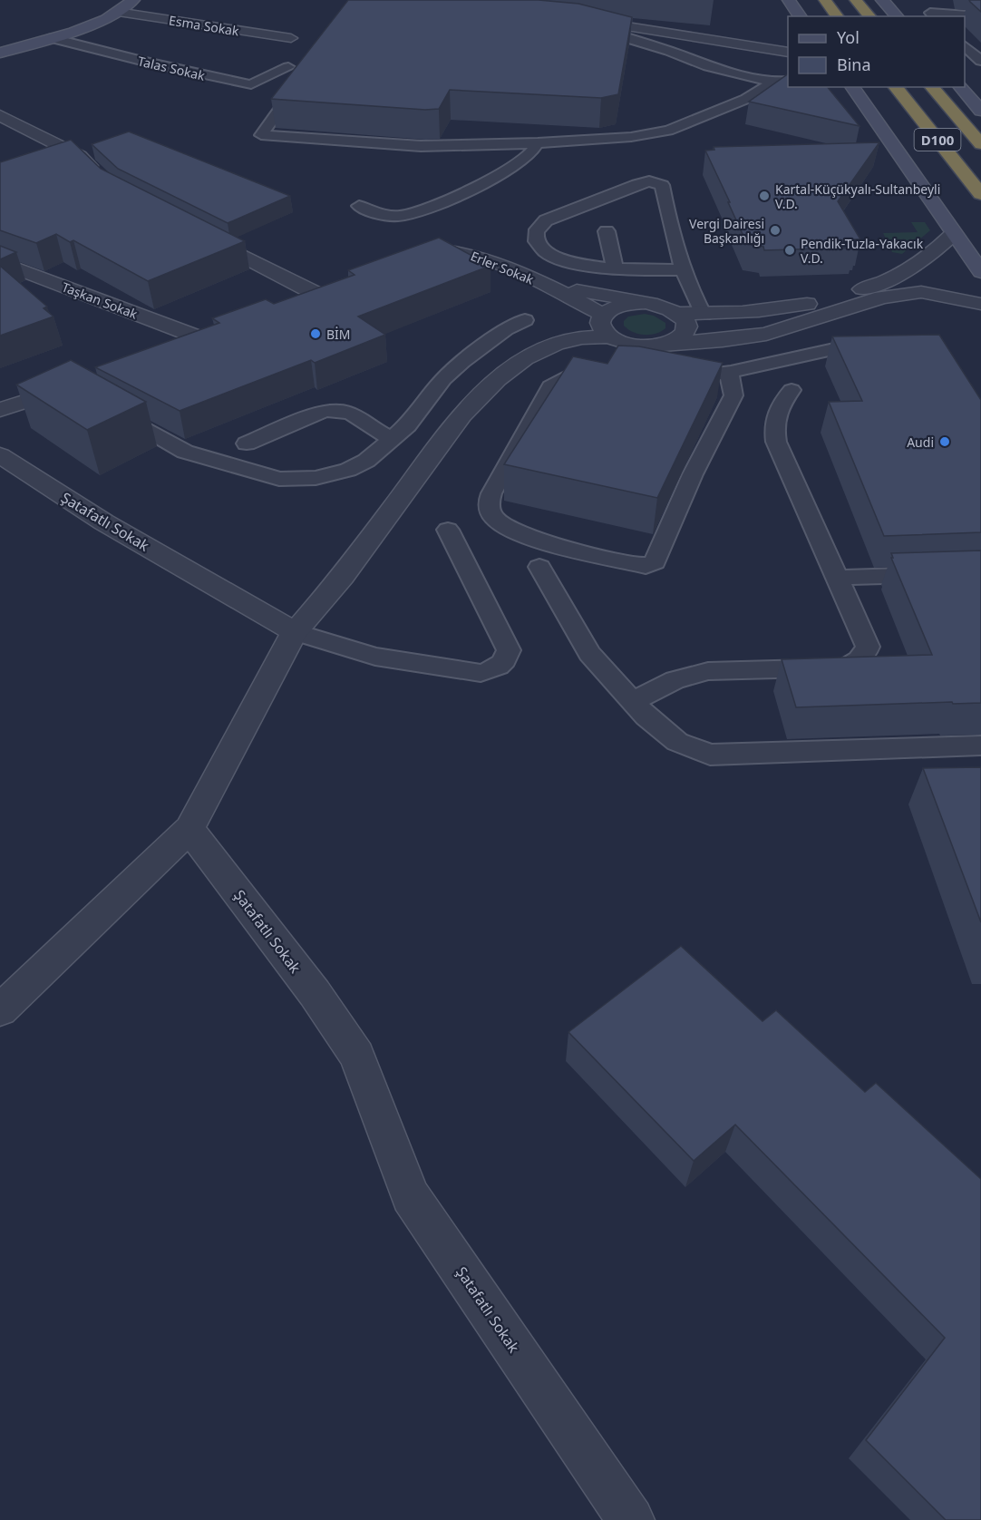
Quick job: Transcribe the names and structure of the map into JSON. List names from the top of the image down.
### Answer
{
  "streets": {
    "highway": ["D100"],
    "street": [
      "Esma Sokak",
      "Erler Sokak",
      "Taşkan Sokak",
      "Şatafatlı Sokak"
    ],
    "lane": ["Talas Sokak"]
  },
  "places": [
    "Kartal-Küçükyalı-Sultanbeyli V.D.",
    "Vergi Dairesi Başkanlığı",
    "Pendik-Tuzla-Yakacık V.D.",
    "BİM",
    "Audi"
  ],
  "legend": ["Yol", "Bina"]
}
